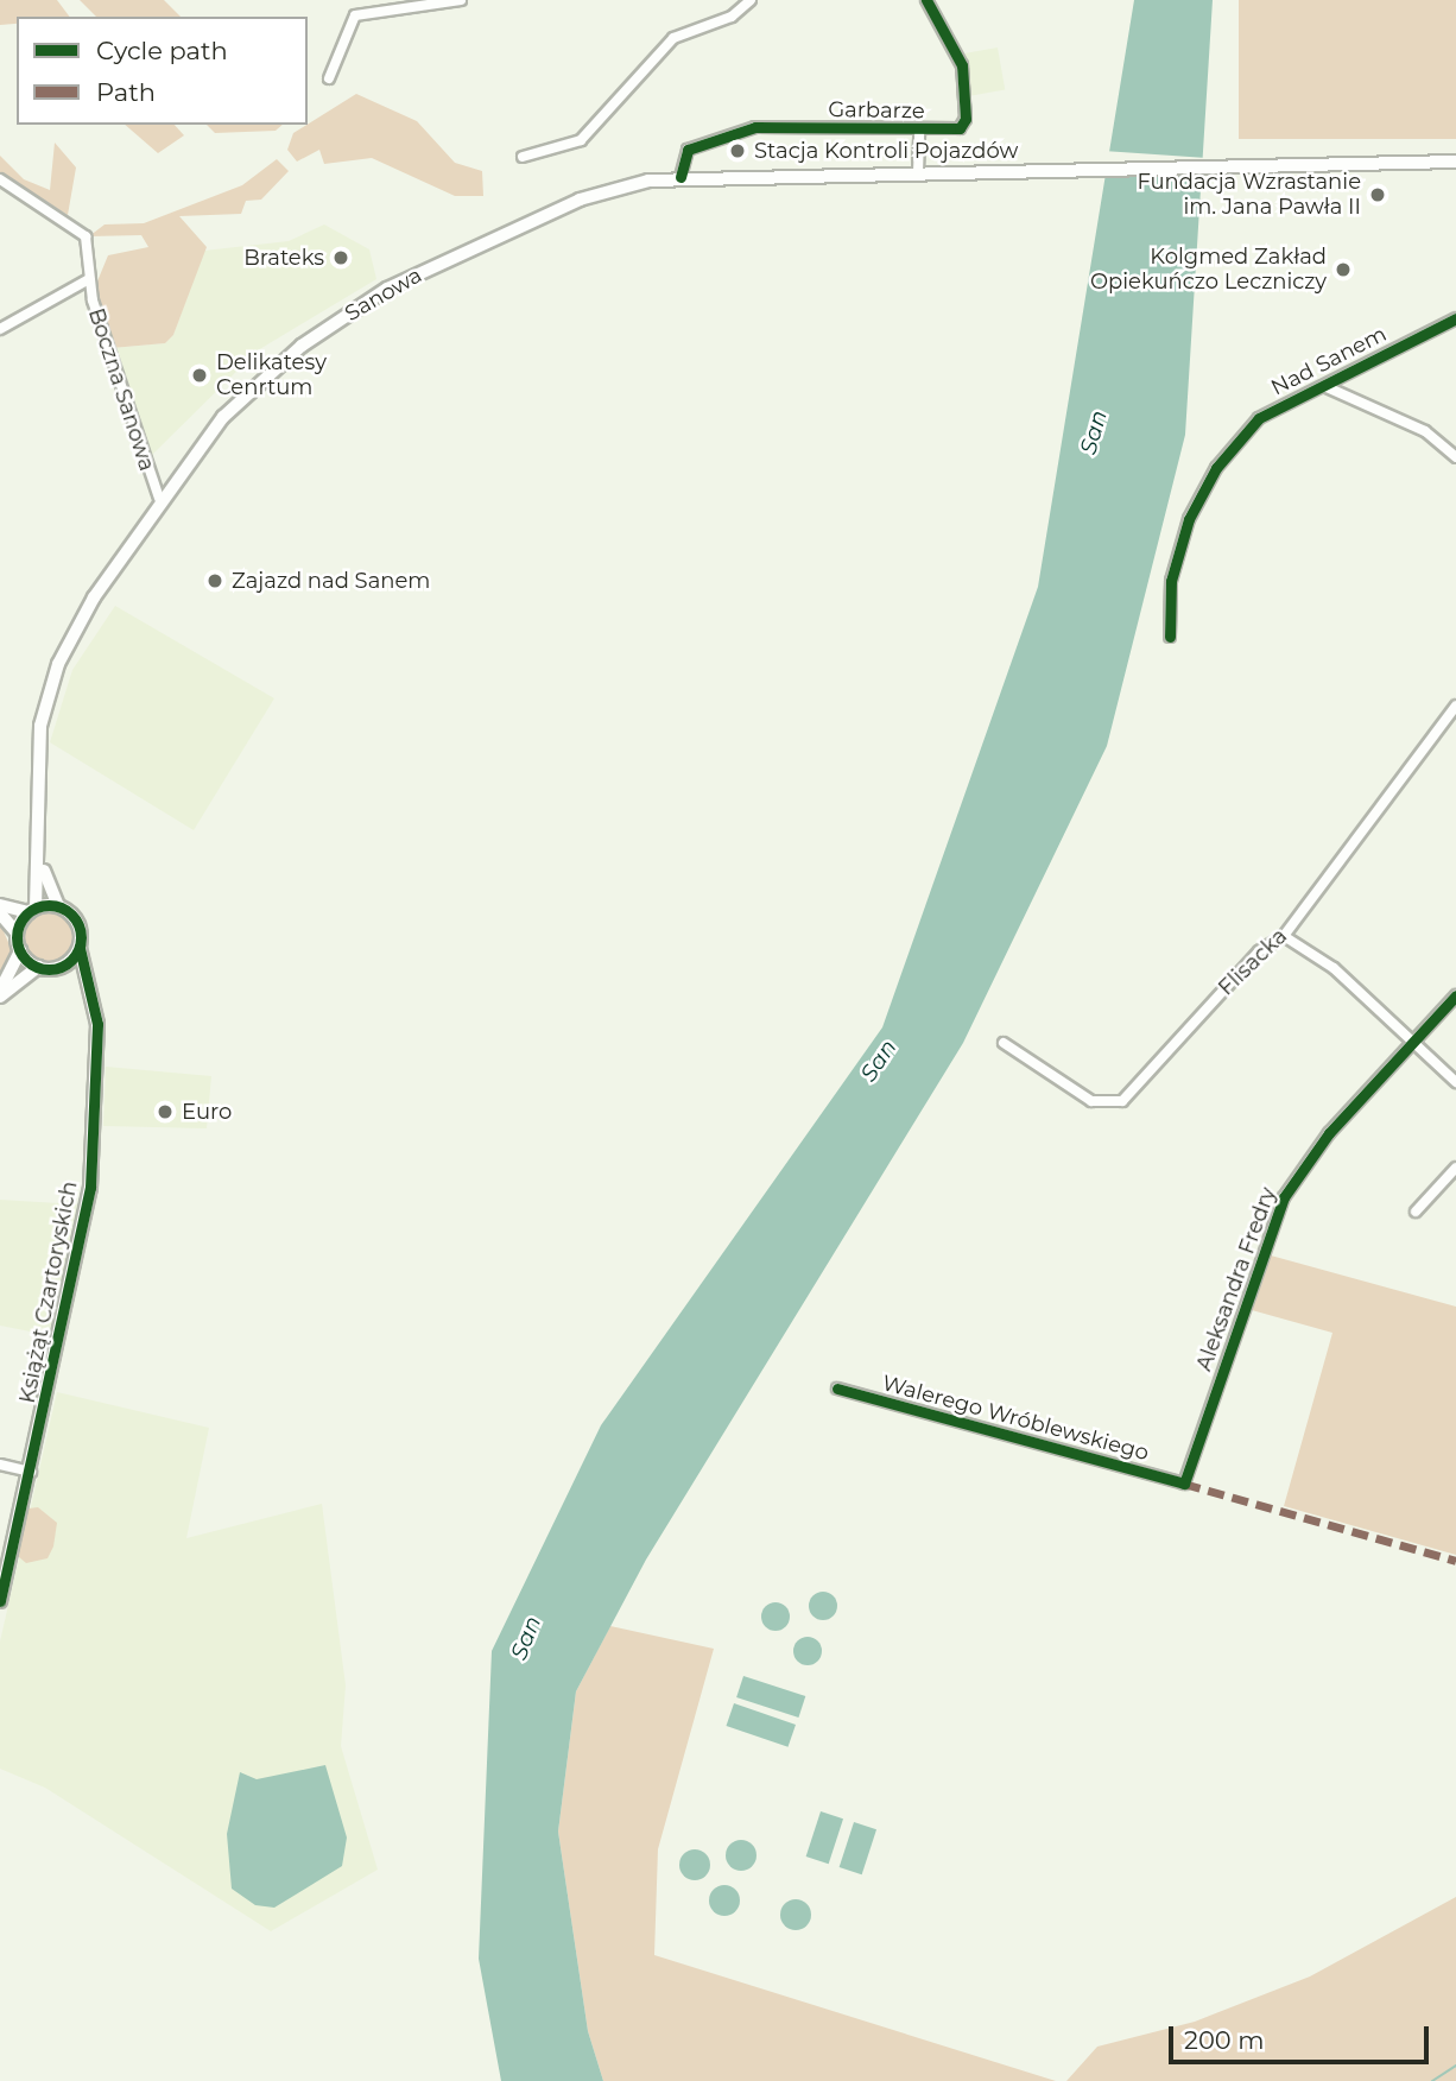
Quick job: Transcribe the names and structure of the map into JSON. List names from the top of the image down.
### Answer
{
  "streets": {
    "main road": ["Sanowa", "Książąt Czartoryskich"],
    "street": [
      "Garbarze",
      "Nad Sanem",
      "Boczna Sanowa",
      "Flisacka",
      "Aleksandra Fredry",
      "Walerego Wróblewskiego"
    ]
  },
  "crossings": [
    ["Garbarze", "Sanowa"],
    ["Sanowa", "Boczna Sanowa"],
    ["Aleksandra Fredry", "Walerego Wróblewskiego"]
  ],
  "water": ["San"],
  "places": [
    "Stacja Kontroli Pojazdów",
    "Fundacja Wzrastanie im. Jana Pawła II",
    "Brateks",
    "Kolgmed Zakład Opiekuńczo Leczniczy",
    "Delikatesy Cenrtum",
    "Zajazd nad Sanem",
    "Euro"
  ],
  "legend": ["Cycle path", "Path"],
  "scale_bar": "200 m"
}
